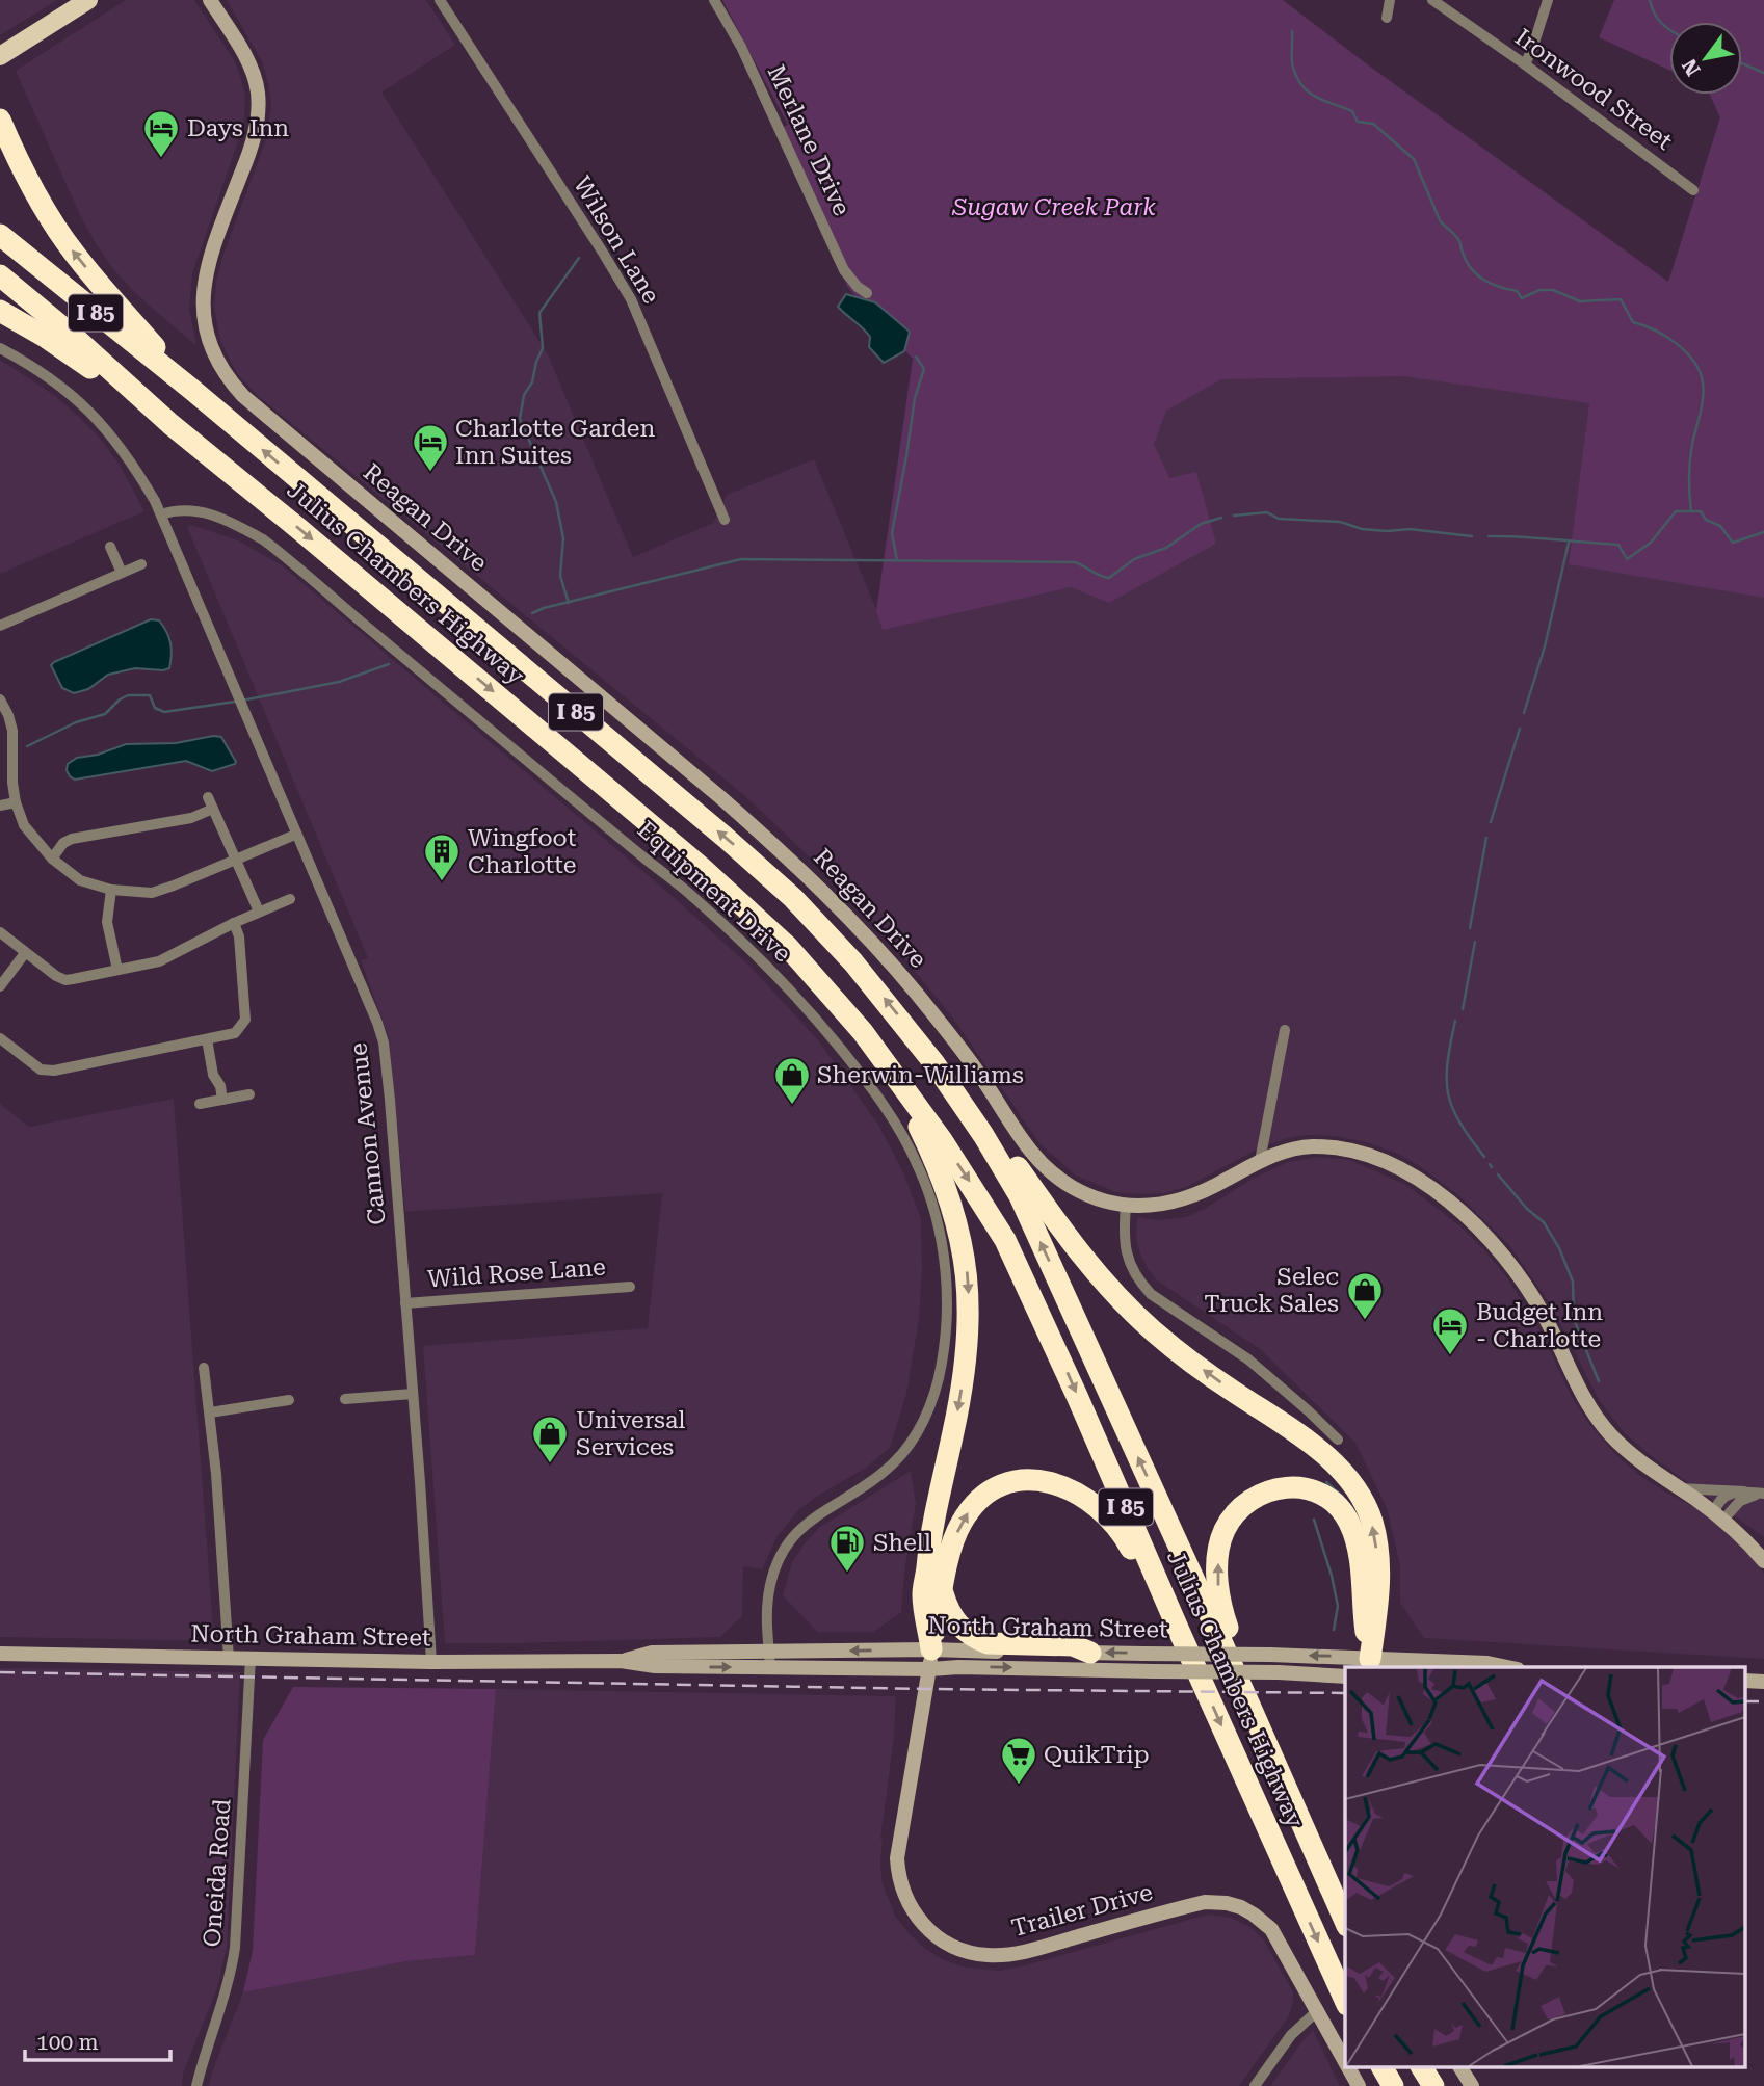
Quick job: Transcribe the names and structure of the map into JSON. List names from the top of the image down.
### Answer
{
  "streets": {
    "highway": ["I 85", "Julius Chambers Highway"],
    "street": [
      "Ironwood Street",
      "Merlane Drive",
      "Wilson Lane",
      "Reagan Drive",
      "Equipment Drive",
      "Cannon Avenue",
      "Wild Rose Lane",
      "North Graham Street",
      "Oneida Road",
      "Trailer Drive"
    ]
  },
  "crossings": [
    ["Equipment Drive", "Cannon Avenue"],
    ["Equipment Drive", "North Graham Street"],
    ["Cannon Avenue", "Wild Rose Lane"],
    ["Cannon Avenue", "North Graham Street"],
    ["North Graham Street", "Oneida Road"],
    ["North Graham Street", "Trailer Drive"]
  ],
  "parks": ["Sugaw Creek Park"],
  "places": {
    "hotel": ["Days Inn", "Charlotte Garden Inn Suites", "Budget Inn - Charlotte"],
    "building": ["Wingfoot Charlotte"],
    "shop": ["Sherwin-Williams", "Selec Truck Sales", "Universal Services"],
    "fuel station": ["Shell"],
    "supermarket": ["QuikTrip"]
  },
  "scale_bar": "100 m",
  "north": "bottom left"
}
